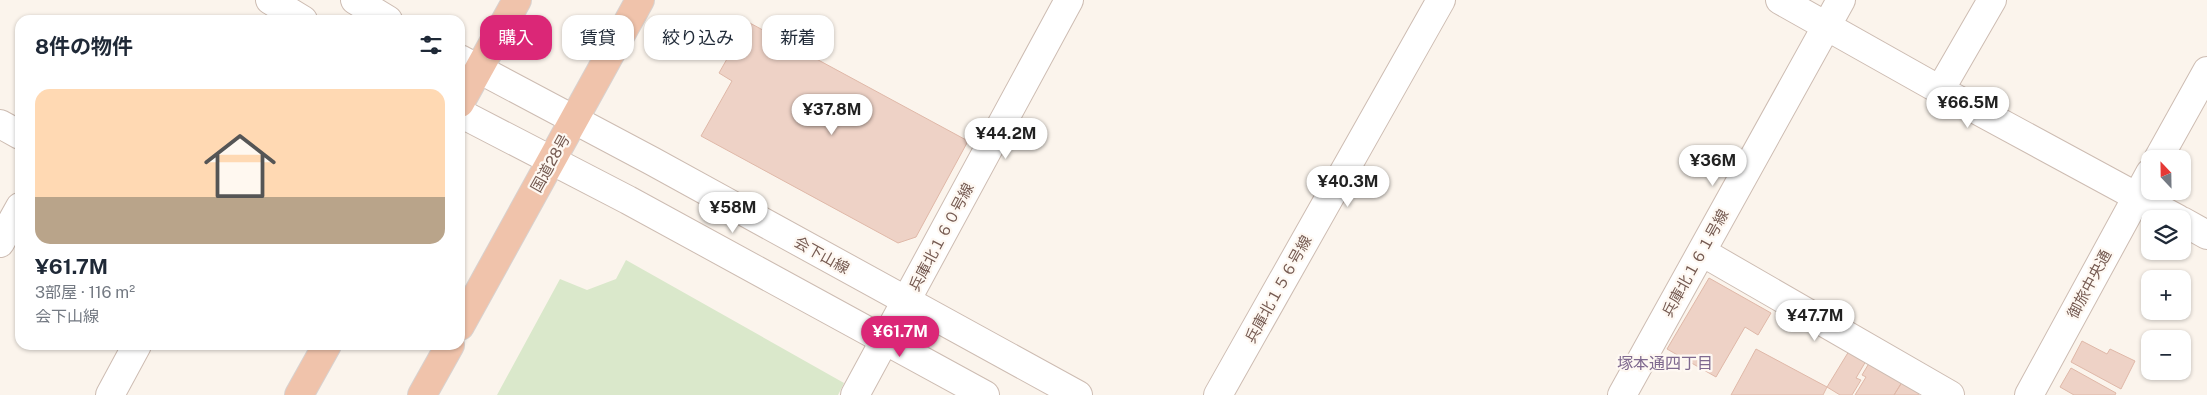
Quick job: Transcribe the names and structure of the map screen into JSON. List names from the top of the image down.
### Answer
{
  "streets": {
    "highway": ["国道28号"],
    "street": [
      "兵庫北１６０号線",
      "会下山線",
      "兵庫北１６１号線",
      "御旅中央通",
      "兵庫北１５６号線"
    ]
  },
  "crossings": [
    ["国道28号", "会下山線"],
    ["兵庫北１６０号線", "会下山線"]
  ],
  "districts": ["塚本通四丁目"],
  "north": "top",
  "page": {
    "chip": [
      "購入",
      "賃貸",
      "絞り込み",
      "新着"
    ],
    "heading": "8件の物件",
    "list": [
      {
        "name": "¥61.7M",
        "note": "3部屋 · 116 m² · 会下山線"
      }
    ],
    "price": [
      "¥66.5M",
      "¥37.8M",
      "¥44.2M",
      "¥36M",
      "¥40.3M",
      "¥58M",
      "¥47.7M",
      "¥61.7M"
    ],
    "map_buttons": ["+", "−"]
  }
}
